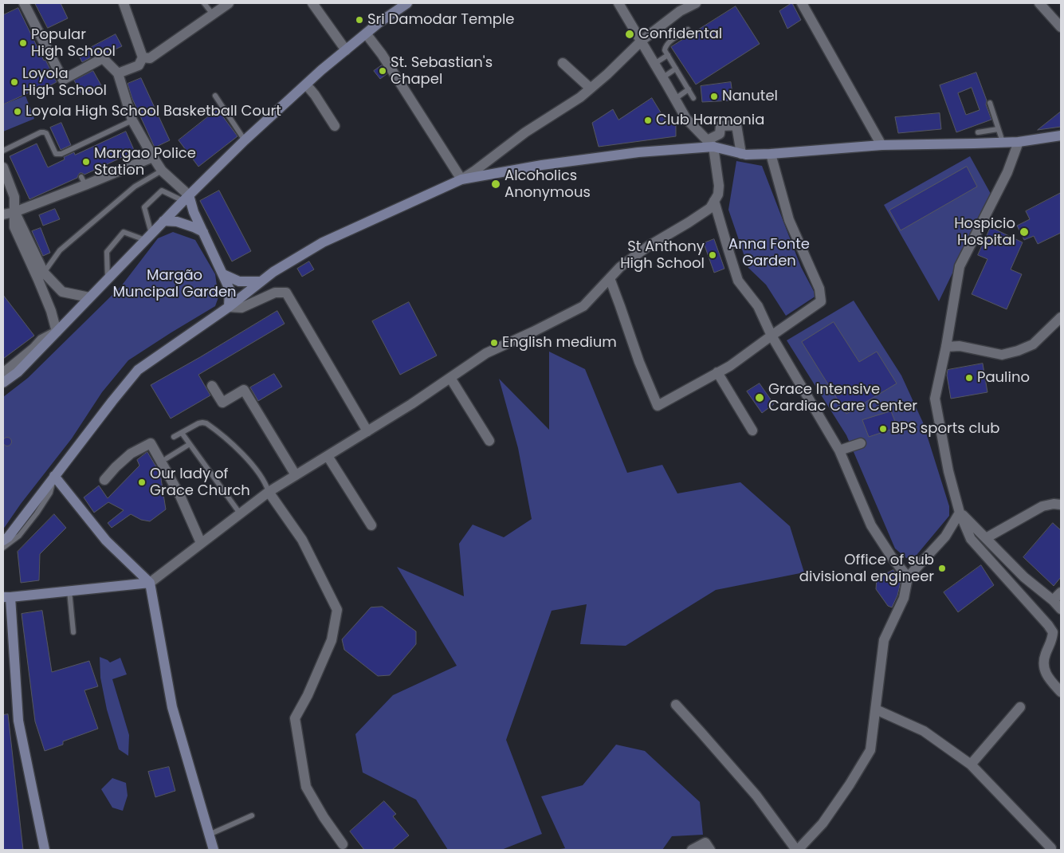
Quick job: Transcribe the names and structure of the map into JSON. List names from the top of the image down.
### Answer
{
  "parks": ["Anna Fonte Garden", "Margão Muncipal Garden"],
  "places": [
    "Sri Damodar Temple",
    "Confidental",
    "Popular High School",
    "St. Sebastian's Chapel",
    "Loyola High School",
    "Nanutel",
    "Loyola High School Basketball Court",
    "Club Harmonia",
    "Margao Police Station",
    "Alcoholics Anonymous",
    "Hospicio Hospital",
    "St Anthony High School",
    "English medium",
    "Paulino",
    "Grace Intensive Cardiac Care Center",
    "BPS sports club",
    "Our lady of Grace Church",
    "Office of sub divisional engineer"
  ]
}
